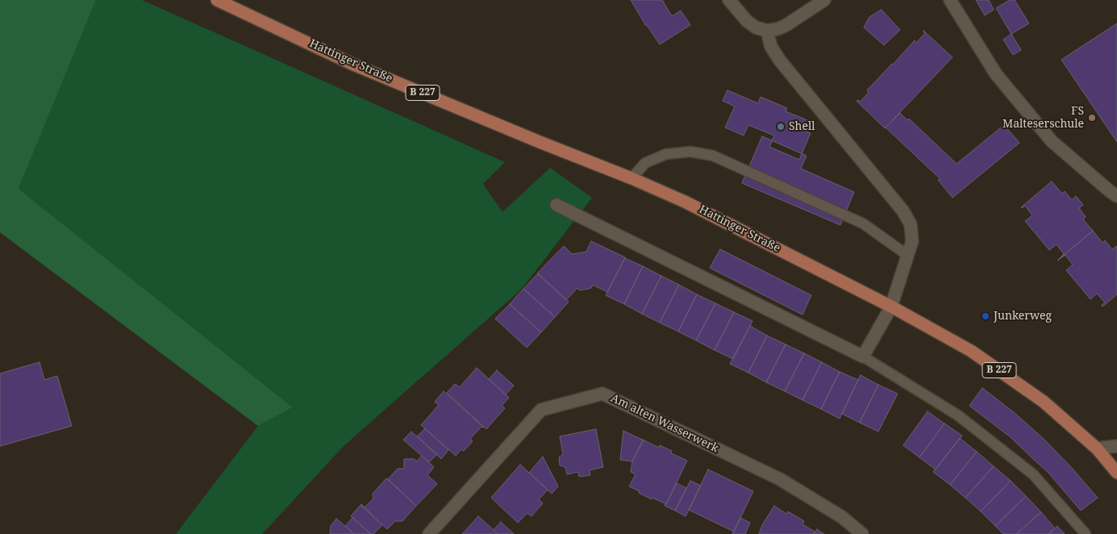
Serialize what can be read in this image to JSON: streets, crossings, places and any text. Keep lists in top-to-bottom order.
{
  "streets": {
    "main road": ["Hattinger Straße", "B 227"],
    "street": ["Am alten Wasserwerk"]
  },
  "crossings": [
    ["Hattinger Straße", "B 227"]
  ],
  "places": ["FS Malteserschule", "Shell", "Junkerweg"]
}
